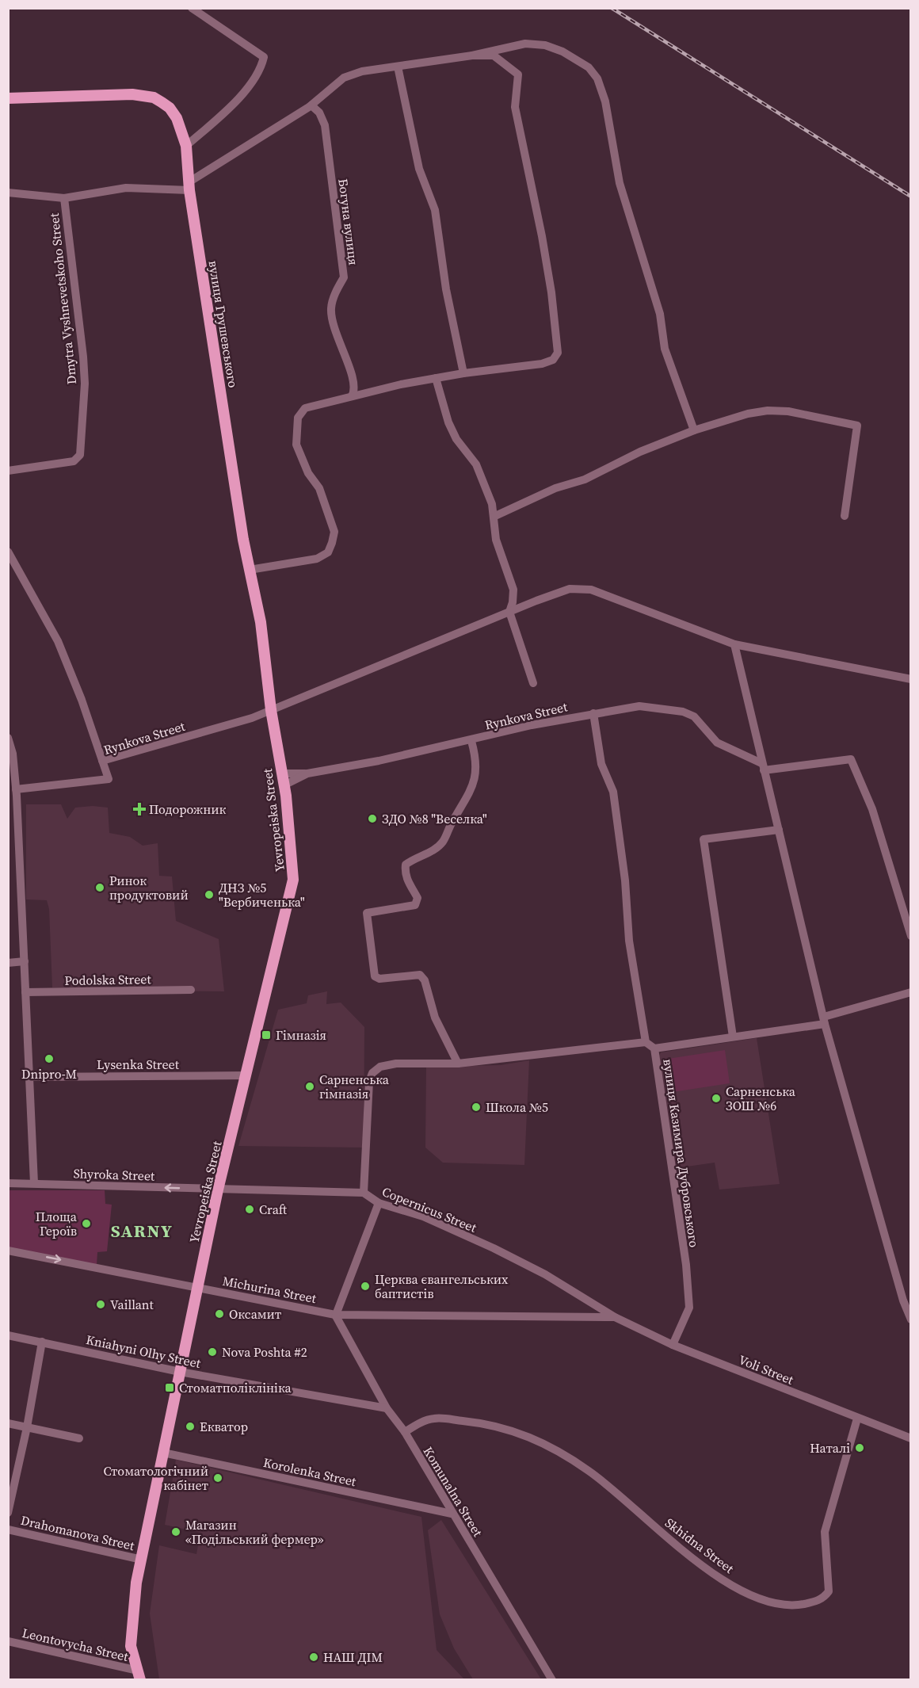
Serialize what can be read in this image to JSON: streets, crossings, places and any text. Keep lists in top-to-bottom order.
{
  "streets": {
    "main road": ["вулиця Грушевського", "Yevropeiska Street"],
    "street": [
      "Богуна вулиця",
      "Dmytra Vyshnevetskoho Street",
      "Rynkova Street",
      "Podolska Street",
      "Lysenka Street",
      "вулиця Казимира Дубровського",
      "Shyroka Street",
      "Copernicus Street",
      "Michurina Street",
      "Kniahyni Olhy Street",
      "Voli Street",
      "Korolenka Street",
      "Komunalna Street",
      "Drahomanova Street",
      "Skhidna Street",
      "Leontovycha Street"
    ]
  },
  "crossings": [
    ["вулиця Грушевського", "Rynkova Street"],
    ["вулиця Грушевського", "Yevropeiska Street"],
    ["Rynkova Street", "Yevropeiska Street"],
    ["Yevropeiska Street", "Lysenka Street"],
    ["Yevropeiska Street", "Shyroka Street"],
    ["Yevropeiska Street", "Copernicus Street"],
    ["Yevropeiska Street", "Michurina Street"],
    ["Yevropeiska Street", "Kniahyni Olhy Street"],
    ["Yevropeiska Street", "Korolenka Street"],
    ["Yevropeiska Street", "Drahomanova Street"],
    ["Yevropeiska Street", "Leontovycha Street"],
    ["вулиця Казимира Дубровського", "Voli Street"],
    ["Shyroka Street", "Copernicus Street"],
    ["Copernicus Street", "Michurina Street"],
    ["Copernicus Street", "Voli Street"],
    ["Michurina Street", "Voli Street"],
    ["Michurina Street", "Komunalna Street"],
    ["Kniahyni Olhy Street", "Komunalna Street"],
    ["Voli Street", "Skhidna Street"],
    ["Korolenka Street", "Komunalna Street"],
    ["Komunalna Street", "Skhidna Street"]
  ],
  "one_way": ["Shyroka Street"],
  "districts": ["SARNY"],
  "places": {
    "health": ["Подорожник"],
    "other": [
      "ЗДО №8 \"Веселка\"",
      "Ринок продуктовий",
      "ДНЗ №5 \"Вербиченька\"",
      "Dnipro-M",
      "Сарненська гімназія",
      "Сарненська ЗОШ №6",
      "Школа №5",
      "Craft",
      "Площа Героїв",
      "Церква євангельських баптистів",
      "Vaillant",
      "Оксамит",
      "Nova Poshta #2",
      "Екватор",
      "Наталі",
      "Стоматологічний кабінет",
      "Магазин «Подільський фермер»",
      "НАШ ДІМ"
    ],
    "transit": ["Гімназія", "Стоматполіклініка"]
  }
}
